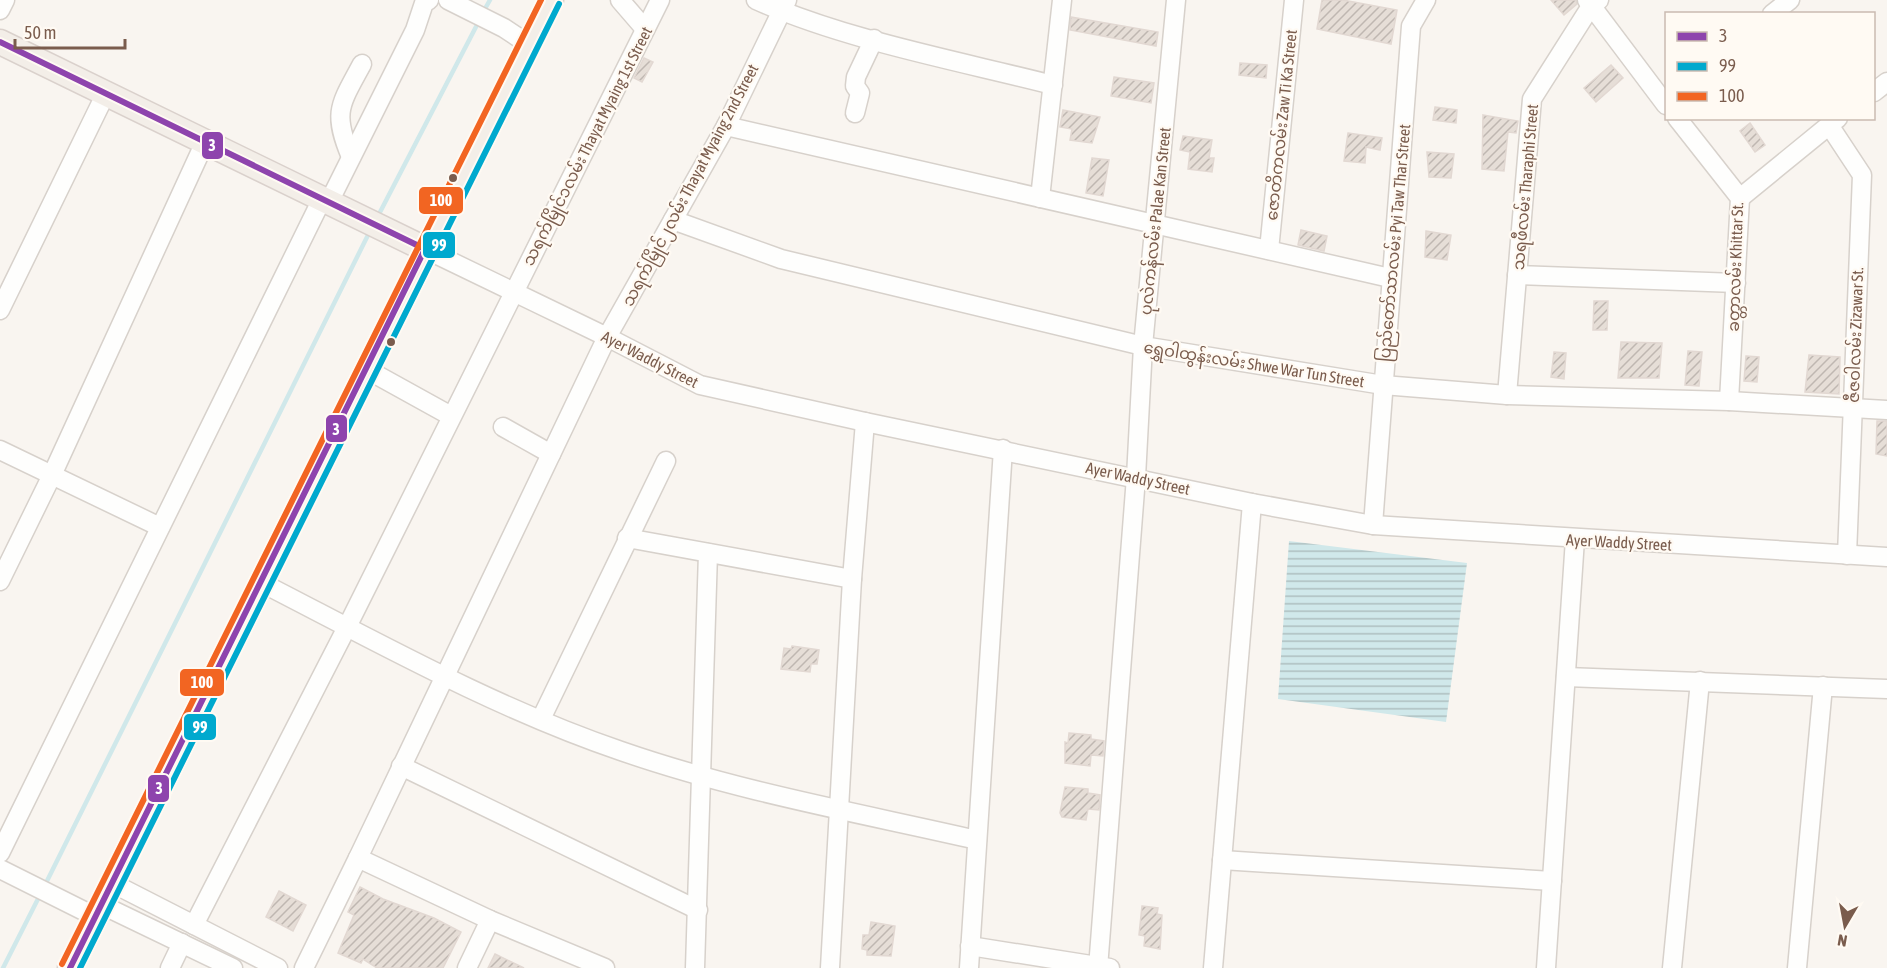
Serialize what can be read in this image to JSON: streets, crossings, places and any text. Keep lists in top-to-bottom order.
{
  "streets": {
    "street": [
      "ဇောတိကလမ်း Zaw Ti Ka Street",
      "သရက်မြိုင်၁လမ်း Thayat Myaing 1st Street",
      "သရက်မြိုင်၂လမ်း Thayat Myaing 2nd Street",
      "သရဖီလမ်း Tharaphi Street",
      "ပုလဲကန်လမ်း Palae Kan Street",
      "ပြည်တော်သာလမ်း Pyi Taw Thar Street",
      "ခတ္တာလမ်း Khittar St.",
      "ဇီဇဝါလမ်း Zizawar St.",
      "Ayer Waddy Street",
      "ရွှေဝါထွန်းလမ်း Shwe War Tun Street"
    ]
  },
  "crossings": [
    ["သရက်မြိုင်၁လမ်း Thayat Myaing 1st Street", "Ayer Waddy Street"],
    ["သရက်မြိုင်၂လမ်း Thayat Myaing 2nd Street", "Ayer Waddy Street"],
    ["သရက်မြိုင်၂လမ်း Thayat Myaing 2nd Street", "ရွှေဝါထွန်းလမ်း Shwe War Tun Street"],
    ["သရဖီလမ်း Tharaphi Street", "ရွှေဝါထွန်းလမ်း Shwe War Tun Street"],
    ["ပုလဲကန်လမ်း Palae Kan Street", "Ayer Waddy Street"],
    ["ပုလဲကန်လမ်း Palae Kan Street", "ရွှေဝါထွန်းလမ်း Shwe War Tun Street"],
    ["ပြည်တော်သာလမ်း Pyi Taw Thar Street", "Ayer Waddy Street"],
    ["ပြည်တော်သာလမ်း Pyi Taw Thar Street", "ရွှေဝါထွန်းလမ်း Shwe War Tun Street"],
    ["ခတ္တာလမ်း Khittar St.", "ရွှေဝါထွန်းလမ်း Shwe War Tun Street"],
    ["ဇီဇဝါလမ်း Zizawar St.", "Ayer Waddy Street"],
    ["ဇီဇဝါလမ်း Zizawar St.", "ရွှေဝါထွန်းလမ်း Shwe War Tun Street"]
  ],
  "lines": ["transit line 100", "transit line 99", "transit line 3"],
  "legend": ["3", "99", "100"],
  "scale_bar": "50 m",
  "north": "bottom"
}
